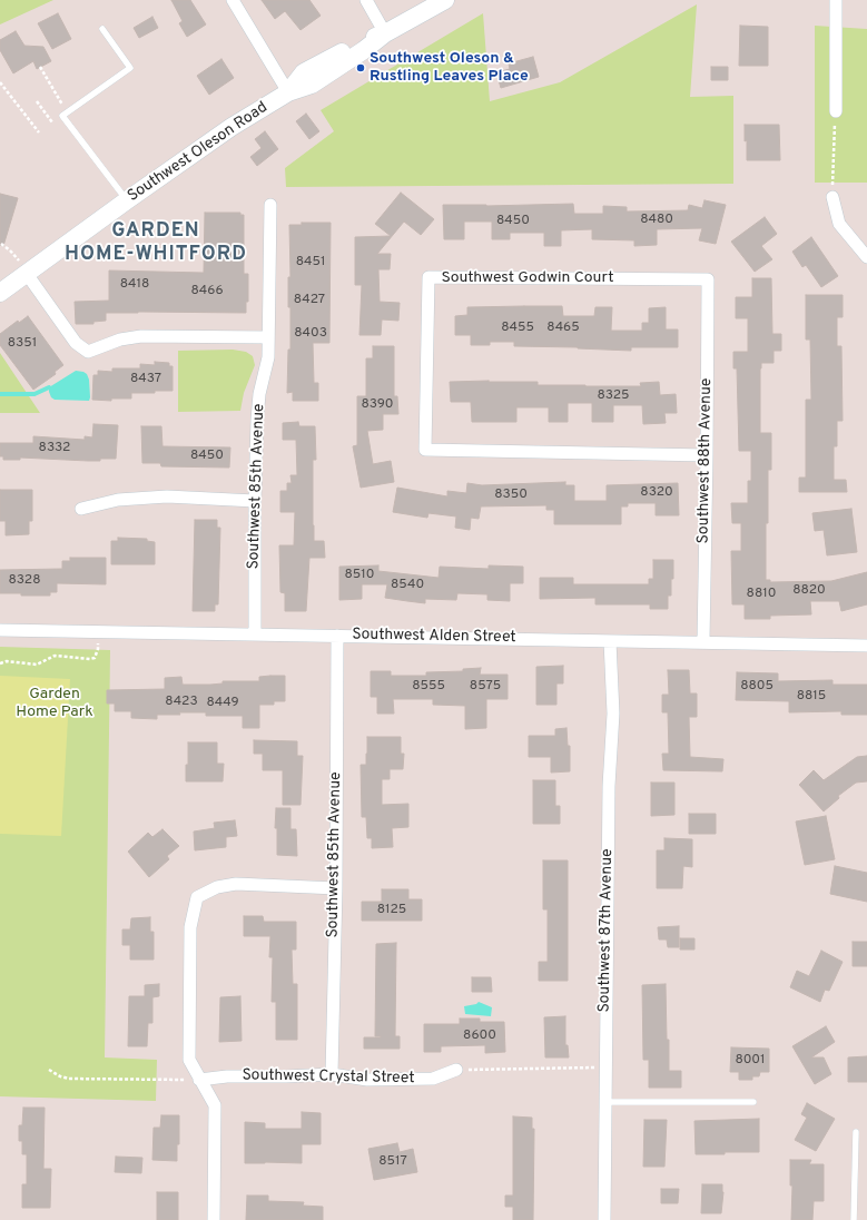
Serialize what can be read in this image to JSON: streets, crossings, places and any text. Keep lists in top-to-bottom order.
{
  "streets": {
    "main road": ["Southwest Oleson Road"],
    "street": [
      "Southwest Godwin Court",
      "Southwest 88th Avenue",
      "Southwest 85th Avenue",
      "Southwest Alden Street",
      "Southwest 87th Avenue",
      "Southwest Crystal Street"
    ]
  },
  "crossings": [
    ["Southwest Godwin Court", "Southwest 88th Avenue"],
    ["Southwest 88th Avenue", "Southwest Alden Street"],
    ["Southwest 85th Avenue", "Southwest Alden Street"],
    ["Southwest 85th Avenue", "Southwest Crystal Street"],
    ["Southwest Alden Street", "Southwest 87th Avenue"]
  ],
  "districts": ["GARDEN HOME-WHITFORD"],
  "parks": ["Garden Home Park"],
  "places": ["Southwest Oleson & Rustling Leaves Place"],
  "house_numbers": [
    "8480",
    "8450",
    "8451",
    "8418",
    "8466",
    "8427",
    "8455",
    "8465",
    "8403",
    "8351",
    "8437",
    "8325",
    "8390",
    "8332",
    "8450",
    "8320",
    "8350",
    "8510",
    "8328",
    "8540",
    "8820",
    "8810",
    "8555",
    "8575",
    "8805",
    "8815",
    "8423",
    "8449",
    "8125",
    "8600",
    "8001",
    "8517"
  ]
}
